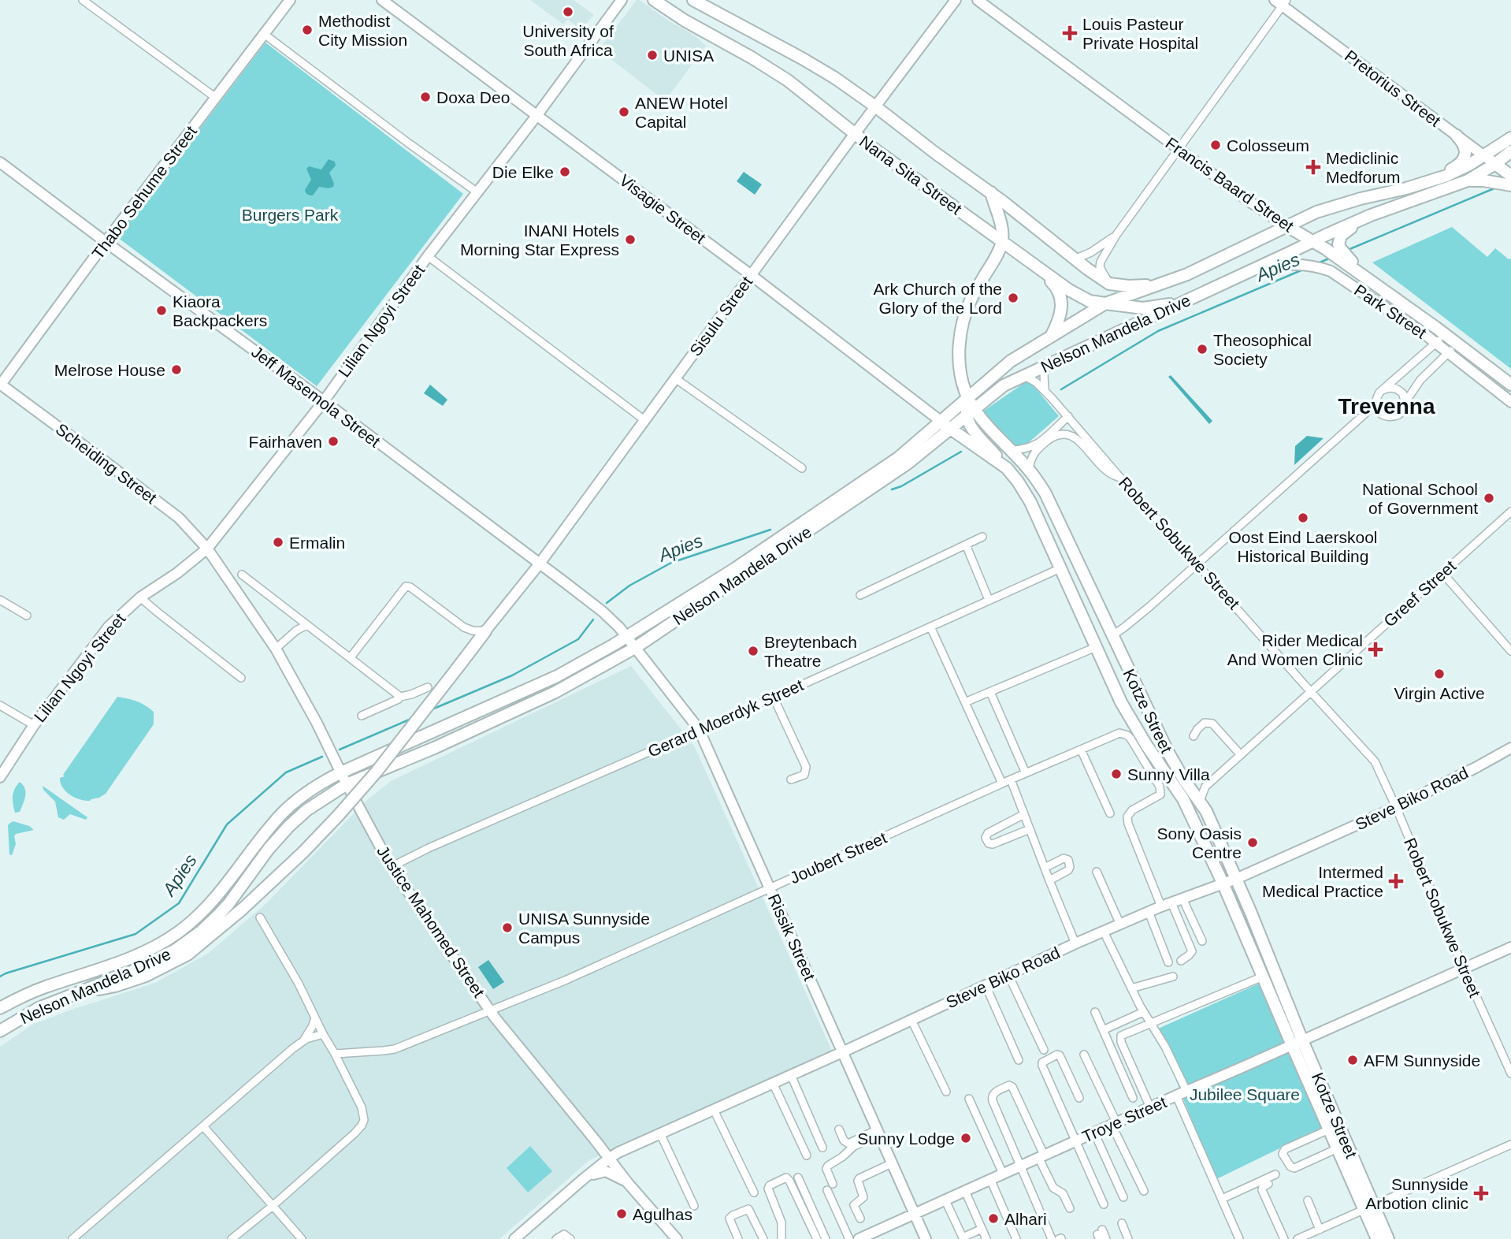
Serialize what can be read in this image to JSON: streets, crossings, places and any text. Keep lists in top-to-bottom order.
{
  "streets": {
    "main road": [
      "Pretorius Street",
      "Nana Sita Street",
      "Francis Baard Street",
      "Thabo Sehume Street",
      "Visagie Street",
      "Park Street",
      "Sisulu Street",
      "Lilian Ngoyi Street",
      "Nelson Mandela Drive",
      "Jeff Masemola Street",
      "Scheiding Street",
      "Kotze Street",
      "Steve Biko Road",
      "Justice Mahomed Street",
      "Rissik Street",
      "Troye Street"
    ],
    "street": [
      "Robert Sobukwe Street",
      "Greef Street",
      "Gerard Moerdyk Street",
      "Joubert Street"
    ]
  },
  "crossings": [
    ["Pretorius Street", "Nelson Mandela Drive"],
    ["Nana Sita Street", "Sisulu Street"],
    ["Nana Sita Street", "Nelson Mandela Drive"],
    ["Nana Sita Street", "Kotze Street"],
    ["Francis Baard Street", "Park Street"],
    ["Francis Baard Street", "Nelson Mandela Drive"],
    ["Thabo Sehume Street", "Jeff Masemola Street"],
    ["Thabo Sehume Street", "Scheiding Street"],
    ["Visagie Street", "Sisulu Street"],
    ["Visagie Street", "Lilian Ngoyi Street"],
    ["Visagie Street", "Nelson Mandela Drive"],
    ["Visagie Street", "Kotze Street"],
    ["Park Street", "Nelson Mandela Drive"],
    ["Sisulu Street", "Jeff Masemola Street"],
    ["Lilian Ngoyi Street", "Jeff Masemola Street"],
    ["Lilian Ngoyi Street", "Scheiding Street"],
    ["Lilian Ngoyi Street", "Justice Mahomed Street"],
    ["Nelson Mandela Drive", "Jeff Masemola Street"],
    ["Nelson Mandela Drive", "Robert Sobukwe Street"],
    ["Nelson Mandela Drive", "Kotze Street"],
    ["Nelson Mandela Drive", "Justice Mahomed Street"],
    ["Nelson Mandela Drive", "Rissik Street"],
    ["Jeff Masemola Street", "Rissik Street"],
    ["Scheiding Street", "Justice Mahomed Street"],
    ["Robert Sobukwe Street", "Greef Street"],
    ["Robert Sobukwe Street", "Steve Biko Road"],
    ["Robert Sobukwe Street", "Troye Street"],
    ["Greef Street", "Kotze Street"],
    ["Kotze Street", "Gerard Moerdyk Street"],
    ["Kotze Street", "Steve Biko Road"],
    ["Kotze Street", "Troye Street"],
    ["Gerard Moerdyk Street", "Justice Mahomed Street"],
    ["Gerard Moerdyk Street", "Rissik Street"],
    ["Steve Biko Road", "Joubert Street"],
    ["Steve Biko Road", "Justice Mahomed Street"],
    ["Steve Biko Road", "Rissik Street"],
    ["Joubert Street", "Justice Mahomed Street"],
    ["Joubert Street", "Rissik Street"],
    ["Rissik Street", "Troye Street"]
  ],
  "districts": ["Trevenna"],
  "water": ["Apies"],
  "parks": ["Burgers Park", "Jubilee Square"],
  "places": {
    "other": [
      "University of South Africa",
      "Methodist City Mission",
      "UNISA",
      "Doxa Deo",
      "ANEW Hotel Capital",
      "Colosseum",
      "Die Elke",
      "INANI Hotels Morning Star Express",
      "Ark Church of the Glory of the Lord",
      "Kiaora Backpackers",
      "Theosophical Society",
      "Melrose House",
      "Fairhaven",
      "National School of Government",
      "Oost Eind Laerskool Historical Building",
      "Ermalin",
      "Breytenbach Theatre",
      "Virgin Active",
      "Sunny Villa",
      "Sony Oasis Centre",
      "UNISA Sunnyside Campus",
      "AFM Sunnyside",
      "Sunny Lodge",
      "Agulhas",
      "Alhari"
    ],
    "health": [
      "Louis Pasteur Private Hospital",
      "Mediclinic Medforum",
      "Rider Medical And Women Clinic",
      "Intermed Medical Practice",
      "Sunnyside Arbotion clinic"
    ]
  }
}
